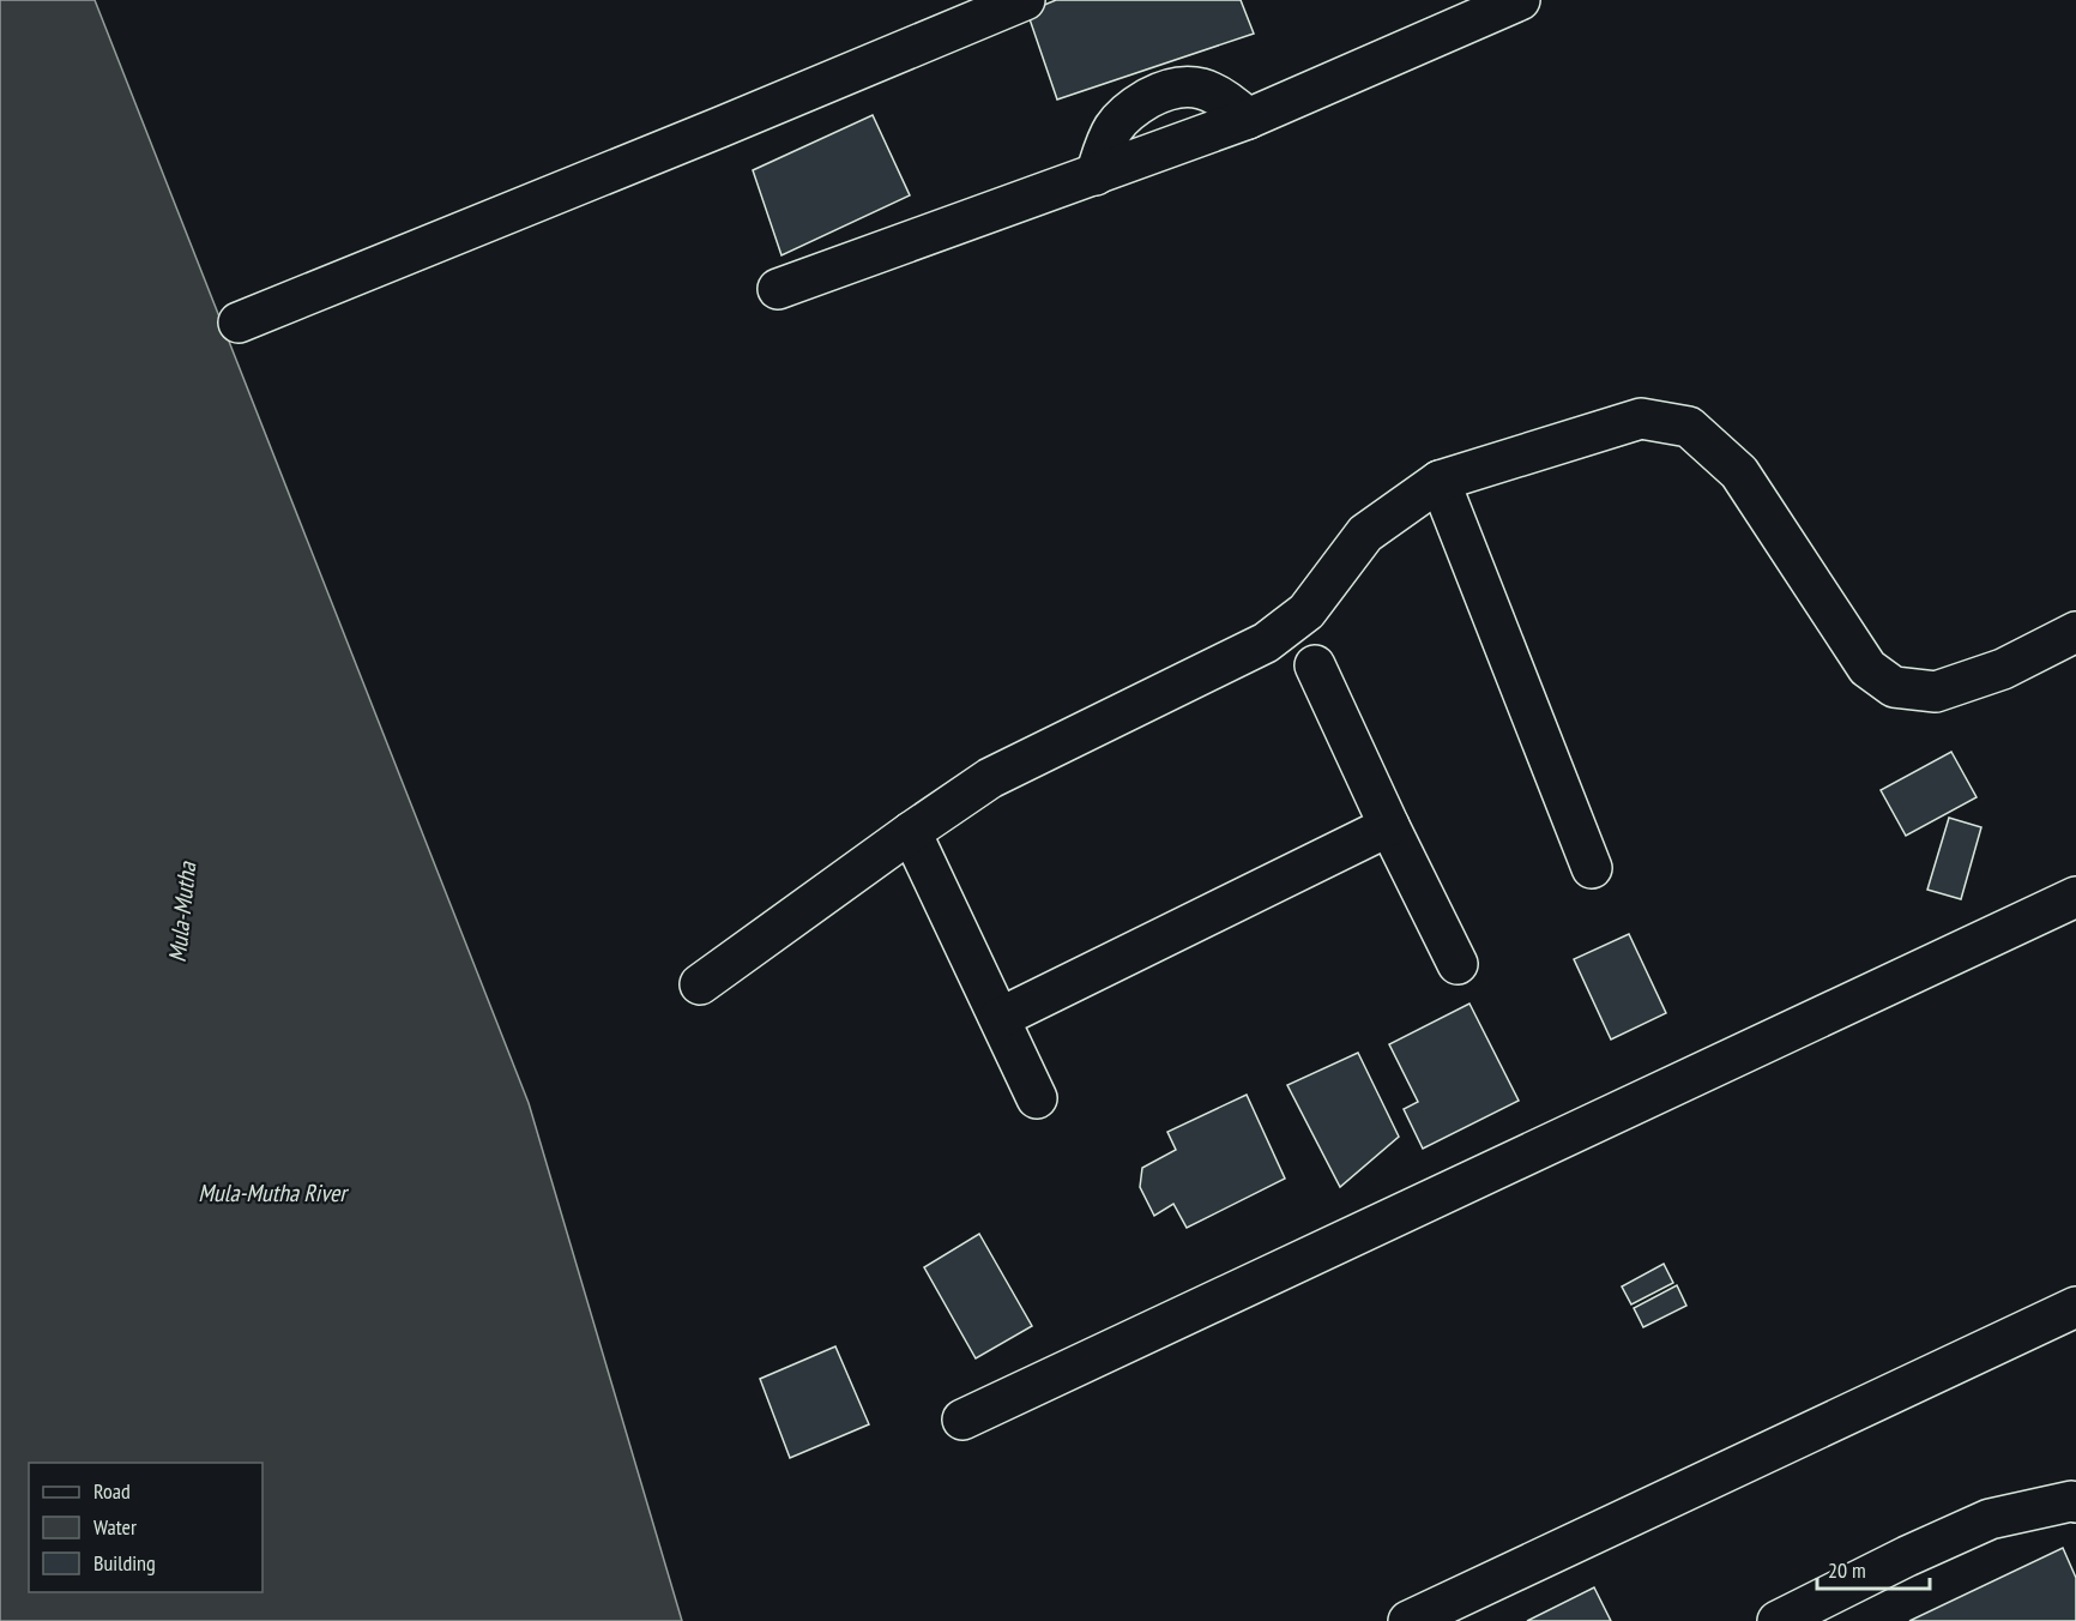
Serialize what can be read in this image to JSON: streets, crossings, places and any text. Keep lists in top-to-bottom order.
{
  "water": ["Mula-Mutha", "Mula-Mutha River"],
  "legend": ["Road", "Water", "Building"],
  "scale_bar": "20 m"
}
